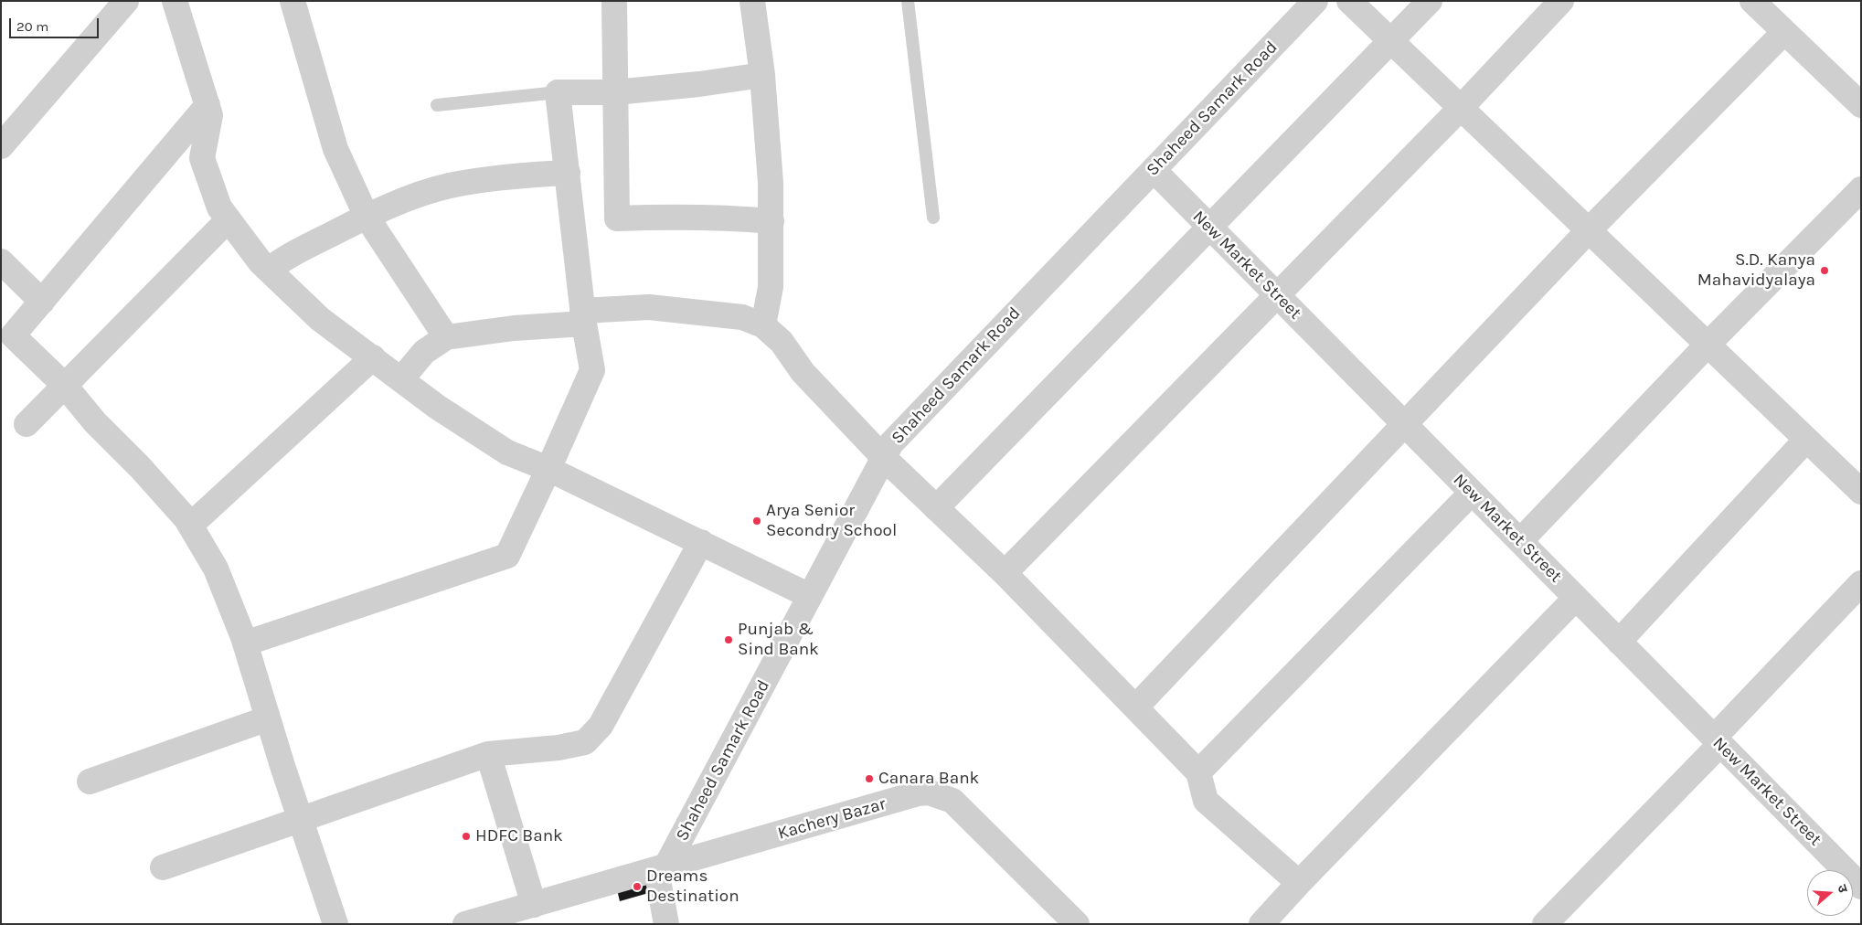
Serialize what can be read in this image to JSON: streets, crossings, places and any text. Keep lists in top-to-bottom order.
{
  "streets": {
    "street": ["Shaheed Samark Road", "New Market Street", "Kachery Bazar"]
  },
  "crossings": [
    ["Shaheed Samark Road", "New Market Street"],
    ["Shaheed Samark Road", "Kachery Bazar"]
  ],
  "places": [
    "S.D. Kanya Mahavidyalaya",
    "Arya Senior Secondry School",
    "Punjab & Sind Bank",
    "Canara Bank",
    "HDFC Bank",
    "Dreams Destination"
  ],
  "scale_bar": "20 m",
  "north": "right"
}
